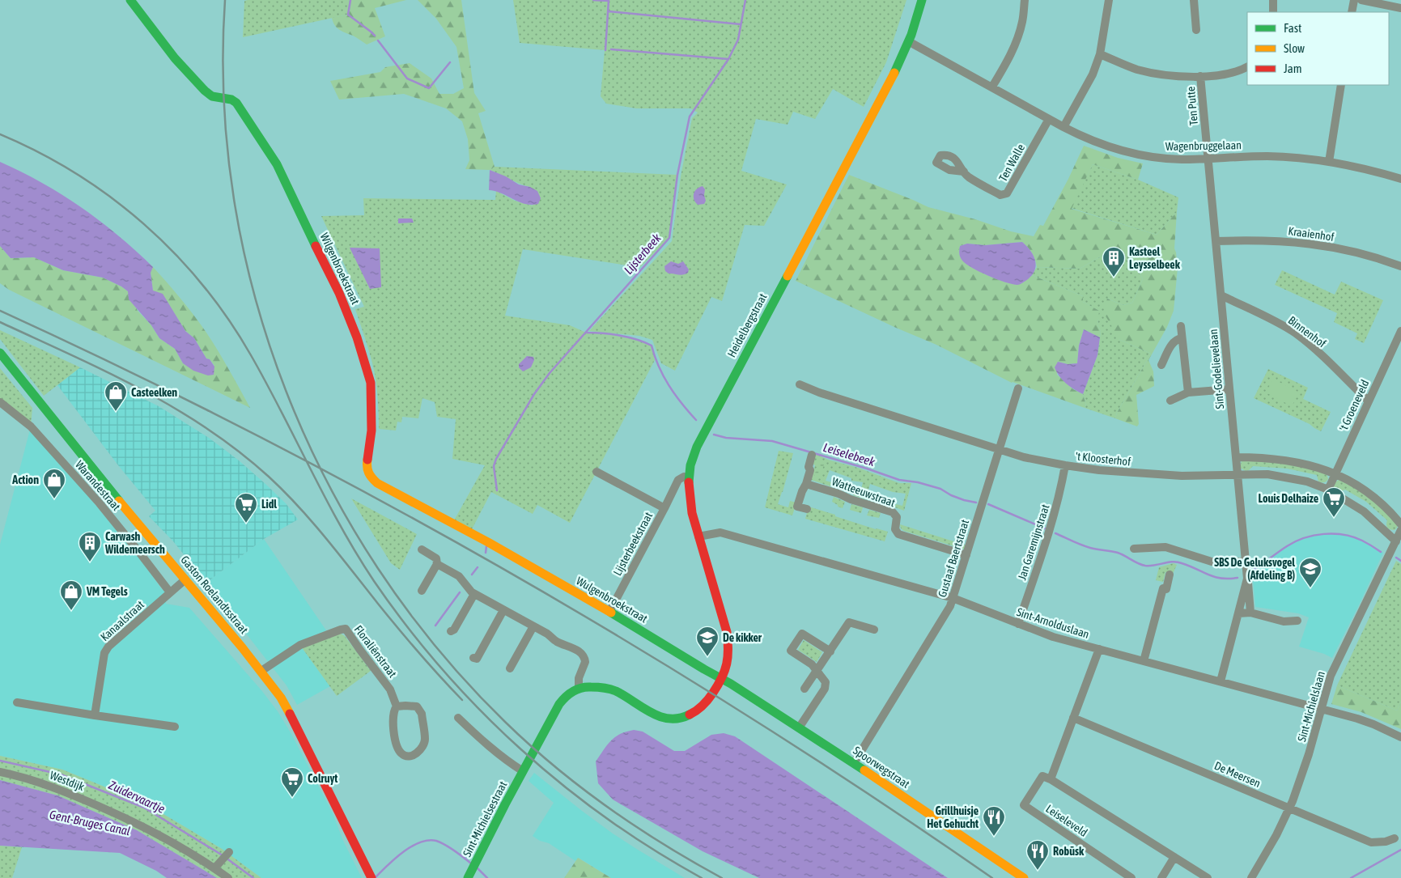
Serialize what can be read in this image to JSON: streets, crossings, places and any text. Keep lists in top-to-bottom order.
{
  "streets": {
    "main road": [
      "Wilgenbroekstraat",
      "Heidelbergstraat",
      "Gaston Roelandtsstraat",
      "Wulgenbroekstraat",
      "Spoorwegstraat",
      "Sint-Michielsestraat"
    ],
    "street": [
      "Ten Putte",
      "Wagenbruggelaan",
      "Ten Walle",
      "Kraaienhof",
      "Binnenhof",
      "Sint-Godelievelaan",
      "'t Groeneveld",
      "'t Kloosterhof",
      "Warandestraat",
      "Watteeuwstraat",
      "Jan Garemijnstraat",
      "Lijsterbeekstraat",
      "Gustaaf Baertstraat",
      "Kanaalstraat",
      "Sint-Arnolduslaan",
      "Floraliënstraat",
      "Sint-Michielslaan",
      "De Meersen",
      "Westdijk",
      "Leiseleveld"
    ]
  },
  "crossings": [
    ["Ten Putte", "Wagenbruggelaan"],
    ["Ten Putte", "Sint-Godelievelaan"],
    ["Wagenbruggelaan", "Ten Walle"],
    ["Wagenbruggelaan", "Heidelbergstraat"],
    ["Wagenbruggelaan", "Sint-Godelievelaan"],
    ["Kraaienhof", "Sint-Godelievelaan"],
    ["Wilgenbroekstraat", "Wulgenbroekstraat"],
    ["Heidelbergstraat", "Lijsterbeekstraat"],
    ["Heidelbergstraat", "Wulgenbroekstraat"],
    ["Heidelbergstraat", "Sint-Arnolduslaan"],
    ["Heidelbergstraat", "Spoorwegstraat"],
    ["Binnenhof", "Sint-Godelievelaan"],
    ["Binnenhof", "'t Groeneveld"],
    ["Sint-Godelievelaan", "'t Kloosterhof"],
    ["Sint-Godelievelaan", "Sint-Arnolduslaan"],
    ["'t Groeneveld", "'t Kloosterhof"],
    ["'t Kloosterhof", "Jan Garemijnstraat"],
    ["'t Kloosterhof", "Gustaaf Baertstraat"],
    ["'t Kloosterhof", "Sint-Michielslaan"],
    ["Warandestraat", "Kanaalstraat"],
    ["Watteeuwstraat", "Gustaaf Baertstraat"],
    ["Jan Garemijnstraat", "Sint-Arnolduslaan"],
    ["Lijsterbeekstraat", "Wulgenbroekstraat"],
    ["Gustaaf Baertstraat", "Sint-Arnolduslaan"],
    ["Gustaaf Baertstraat", "Spoorwegstraat"],
    ["Gaston Roelandtsstraat", "Kanaalstraat"],
    ["Gaston Roelandtsstraat", "Floraliënstraat"],
    ["Wulgenbroekstraat", "Spoorwegstraat"],
    ["Sint-Arnolduslaan", "Sint-Michielslaan"],
    ["Sint-Michielslaan", "De Meersen"]
  ],
  "water": [
    "Lijsterbeek",
    "Leiselebeek",
    "Zuidervaartje",
    "Gent-Bruges Canal"
  ],
  "places": {
    "building": ["Kasteel Leysselbeek", "Carwash Wildemeersch"],
    "shop": ["Casteelken", "Action", "VM Tegels"],
    "supermarket": ["Louis Delhaize", "Lidl", "Colruyt"],
    "school or university": ["SBS De Geluksvogel (Afdeling B)", "De kikker"],
    "restaurant": ["Grillhuisje Het Gehucht", "Robūsk"]
  },
  "legend": ["Fast", "Slow", "Jam"]
}
